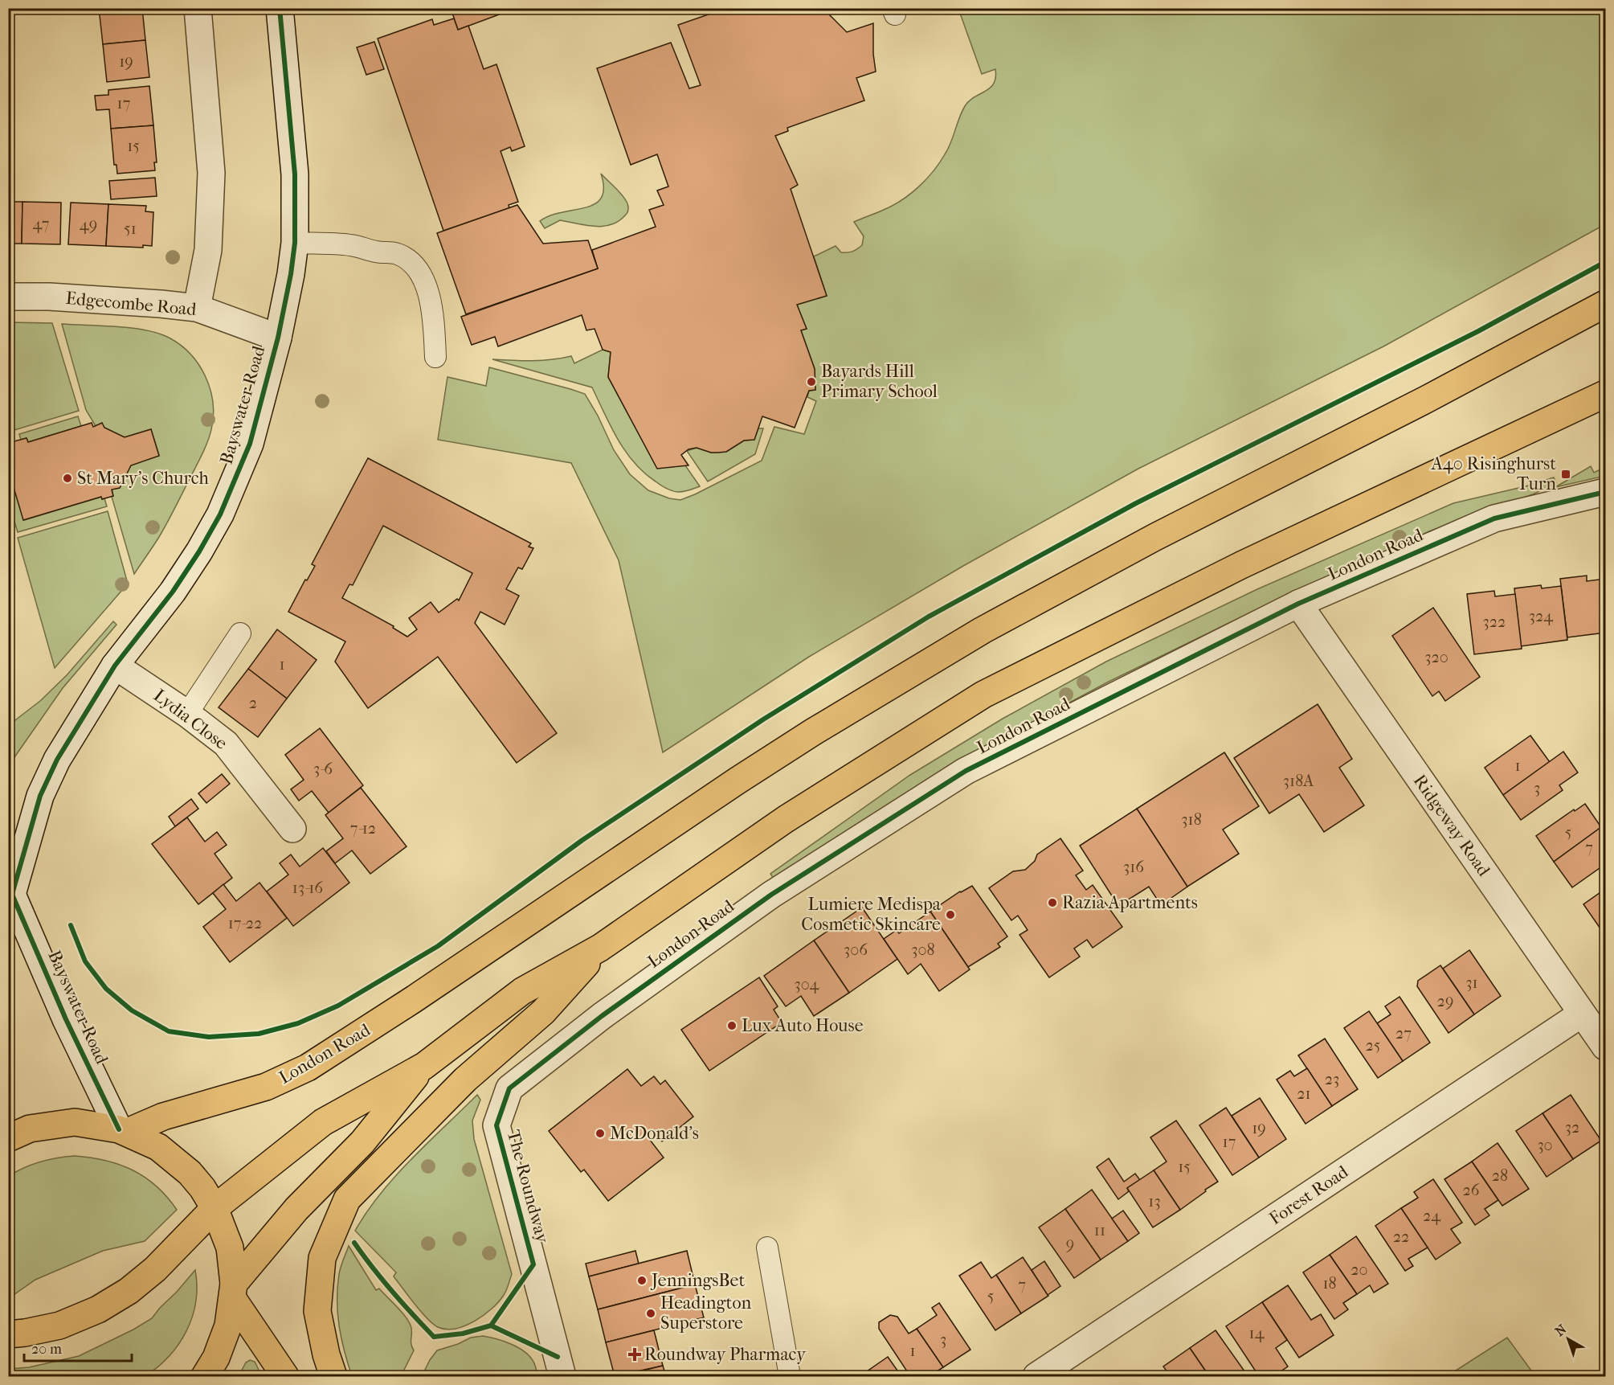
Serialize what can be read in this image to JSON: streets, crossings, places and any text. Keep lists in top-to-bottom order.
{
  "streets": {
    "highway": ["London Road"],
    "street": [
      "Edgecombe Road",
      "Bayswater Road",
      "Lydia Close",
      "Ridgeway Road",
      "The Roundway",
      "Forest Road"
    ]
  },
  "crossings": [
    ["Edgecombe Road", "Bayswater Road"],
    ["Bayswater Road", "London Road"],
    ["Bayswater Road", "Lydia Close"],
    ["London Road", "Ridgeway Road"],
    ["London Road", "The Roundway"],
    ["Ridgeway Road", "Forest Road"]
  ],
  "places": {
    "other": [
      "Bayards Hill Primary School",
      "St Mary's Church",
      "Razia Apartments",
      "Lumiere Medispa Cosmetic Skincare",
      "Lux Auto House",
      "McDonald's",
      "JenningsBet",
      "Headington Superstore"
    ],
    "transit": ["A40 Risinghurst Turn"],
    "health": ["Roundway Pharmacy"]
  },
  "house_numbers": [
    "19",
    "17",
    "15",
    "47",
    "49",
    "51",
    "324",
    "322",
    "320",
    "1",
    "2",
    "1",
    "3-6",
    "318A",
    "3",
    "318",
    "7-12",
    "5",
    "7",
    "316",
    "13-16",
    "17-22",
    "306",
    "308",
    "31",
    "304",
    "29",
    "27",
    "25",
    "23",
    "21",
    "32",
    "19",
    "17",
    "30",
    "15",
    "28",
    "26",
    "13",
    "24",
    "11",
    "22",
    "9",
    "20",
    "18",
    "7",
    "5",
    "14",
    "3",
    "1"
  ],
  "scale_bar": "20 m",
  "north": "top left"
}
